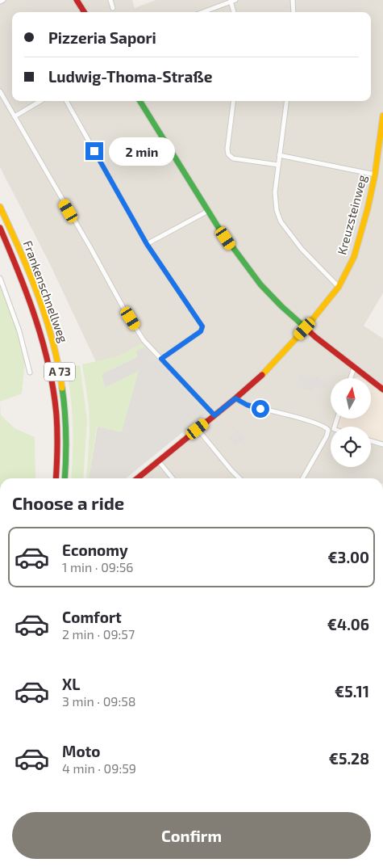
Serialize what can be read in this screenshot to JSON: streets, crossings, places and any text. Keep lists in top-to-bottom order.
{
  "streets": {
    "main road": ["Kreuzsteinweg", "Frankenschnellweg", "A 73"]
  },
  "north": "top",
  "page": {
    "banner": ["Pizzeria Sapori", "Ludwig-Thoma-Straße"],
    "bubble": "2 min",
    "heading": "Choose a ride",
    "list": [
      {
        "name": "Economy",
        "note": "1 min · 09:56",
        "value": "€3.00"
      },
      {
        "name": "Comfort",
        "note": "2 min · 09:57",
        "value": "€4.06"
      },
      {
        "name": "XL",
        "note": "3 min · 09:58",
        "value": "€5.11"
      },
      {
        "name": "Moto",
        "note": "4 min · 09:59",
        "value": "€5.28"
      }
    ],
    "buttons": "Confirm"
  }
}
